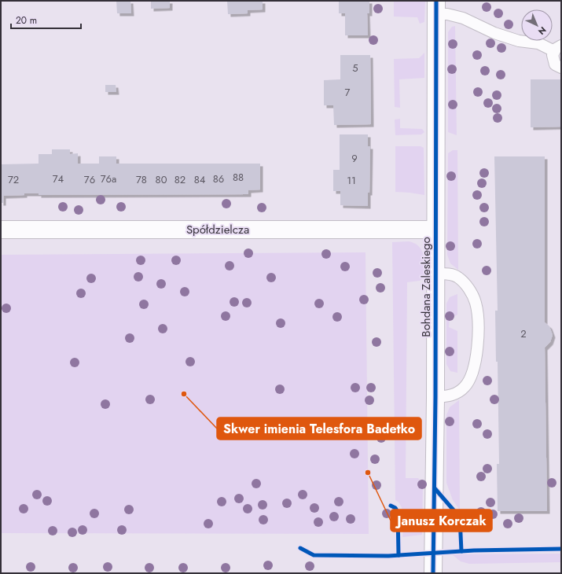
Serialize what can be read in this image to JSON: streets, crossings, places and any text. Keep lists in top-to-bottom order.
{
  "streets": {
    "street": ["Spółdzielcza", "Bohdana Zaleskiego"]
  },
  "crossings": [
    ["Spółdzielcza", "Bohdana Zaleskiego"]
  ],
  "places": ["Skwer imienia Telesfora Badetko", "Janusz Korczak"],
  "house_numbers": [
    "5",
    "7",
    "9",
    "88",
    "74",
    "76a",
    "86",
    "72",
    "76",
    "78",
    "80",
    "82",
    "84",
    "11",
    "2"
  ],
  "scale_bar": "20 m",
  "north": "bottom right"
}
